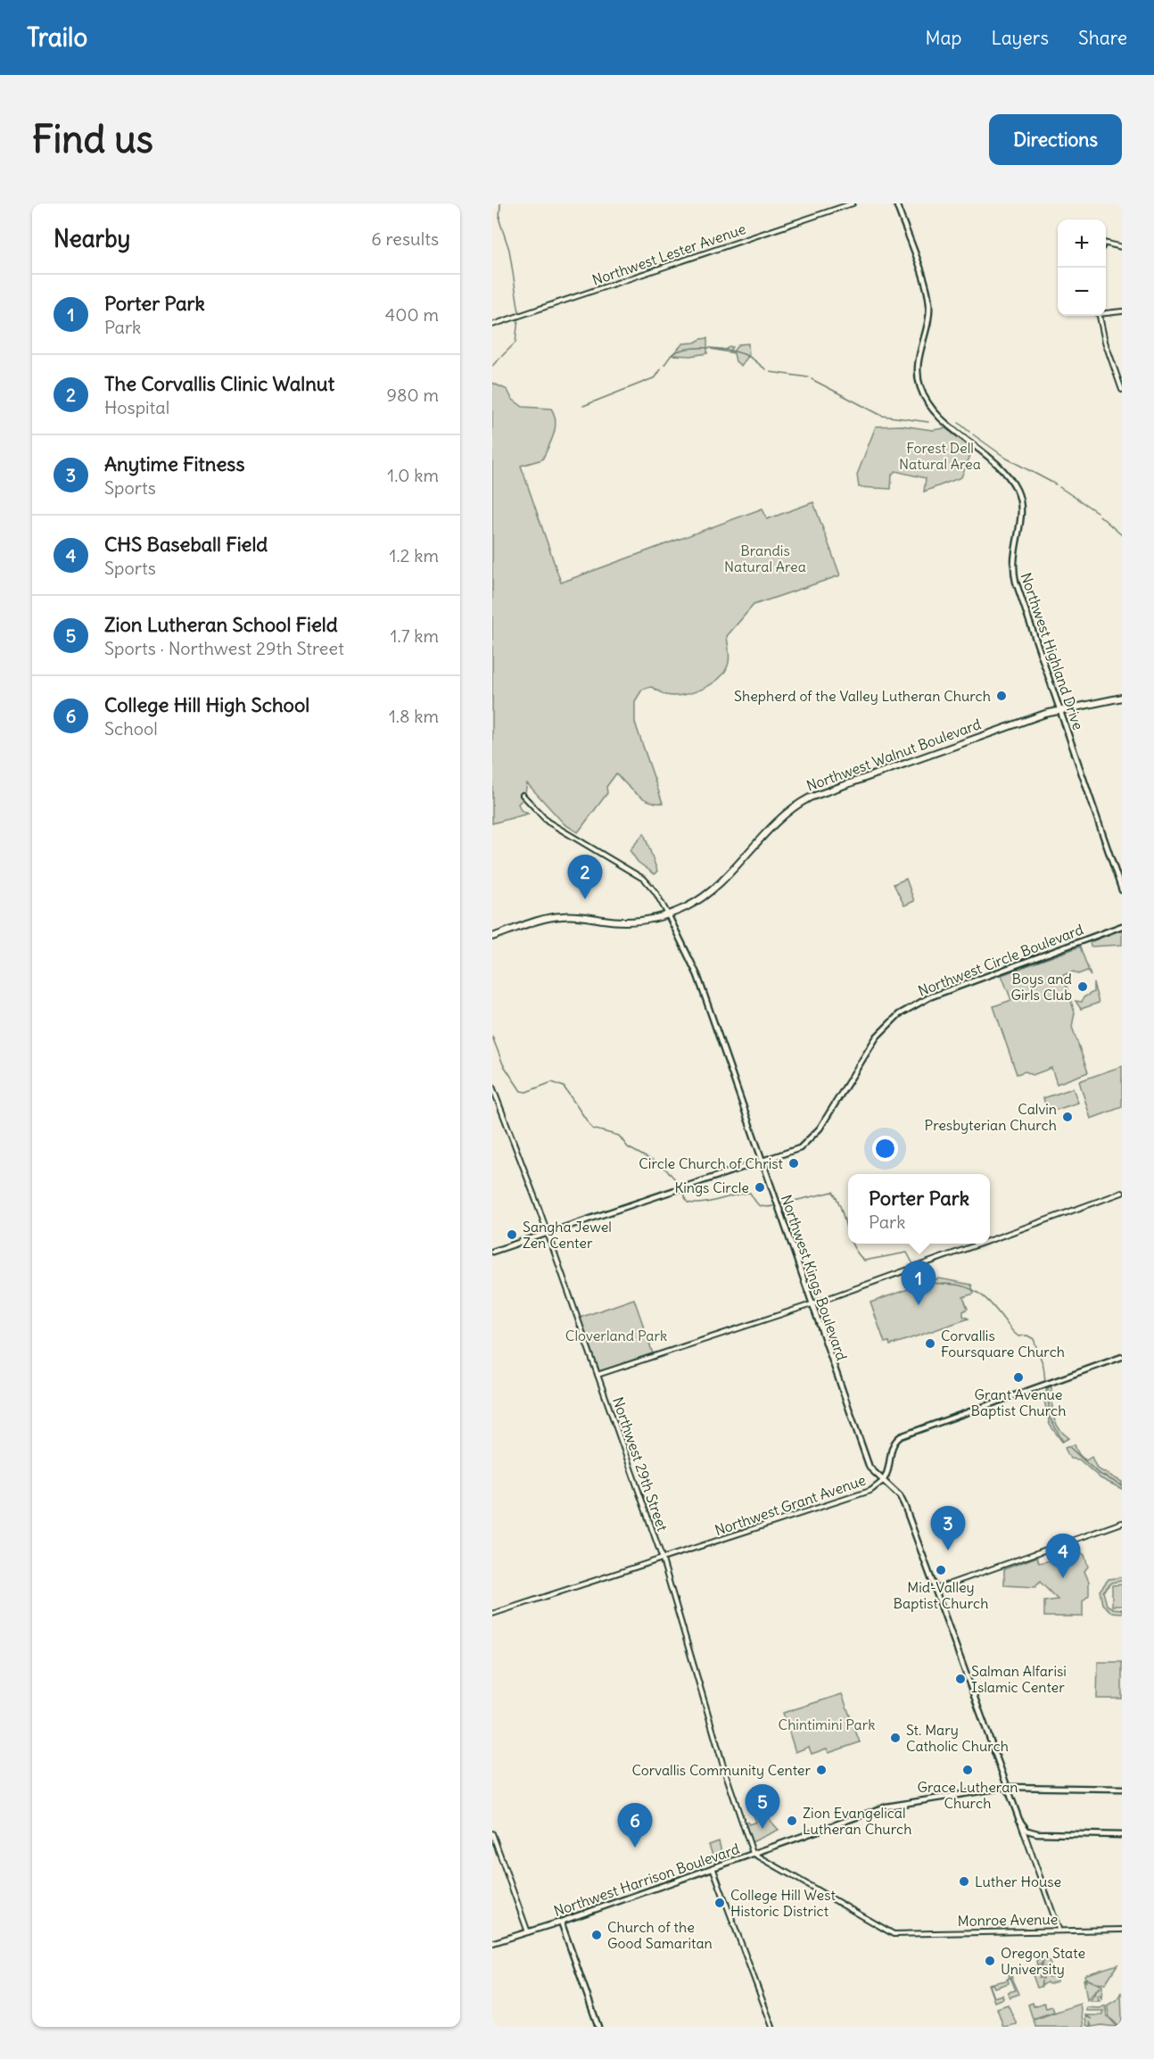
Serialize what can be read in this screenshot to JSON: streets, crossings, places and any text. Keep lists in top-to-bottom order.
{
  "streets": {
    "main road": [
      "Northwest Highland Drive",
      "Northwest Walnut Boulevard",
      "Northwest Circle Boulevard",
      "Northwest Kings Boulevard",
      "Northwest Grant Avenue",
      "Northwest Harrison Boulevard"
    ],
    "street": ["Northwest Lester Avenue", "Northwest 29th Street", "Monroe Avenue"]
  },
  "crossings": [
    ["Northwest Highland Drive", "Northwest Walnut Boulevard"],
    ["Northwest Walnut Boulevard", "Northwest Kings Boulevard"],
    ["Northwest Circle Boulevard", "Northwest Kings Boulevard"],
    ["Northwest Circle Boulevard", "Northwest 29th Street"],
    ["Northwest Kings Boulevard", "Northwest Grant Avenue"],
    ["Northwest Kings Boulevard", "Northwest Harrison Boulevard"],
    ["Northwest Kings Boulevard", "Monroe Avenue"],
    ["Northwest 29th Street", "Northwest Grant Avenue"],
    ["Northwest 29th Street", "Northwest Harrison Boulevard"],
    ["Northwest 29th Street", "Monroe Avenue"],
    ["Northwest Harrison Boulevard", "Monroe Avenue"]
  ],
  "parks": [
    "Forest Dell Natural Area",
    "Brandis Natural Area",
    "Cloverland Park",
    "Chintimini Park"
  ],
  "places": [
    "Shepherd of the Valley Lutheran Church",
    "Boys and Girls Club",
    "Calvin Presbyterian Church",
    "Circle Church of Christ",
    "Kings Circle",
    "Sangha Jewel Zen Center",
    "Corvallis Foursquare Church",
    "Grant Avenue Baptist Church",
    "Mid-Valley Baptist Church",
    "Salman Alfarisi Islamic Center",
    "St. Mary Catholic Church",
    "Corvallis Community Center",
    "Grace Lutheran Church",
    "Zion Evangelical Lutheran Church",
    "Luther House",
    "College Hill West Historic District",
    "Church of the Good Samaritan",
    "Oregon State University"
  ],
  "page": {
    "header": "Trailo",
    "nav": ["Map", "Layers", "Share"],
    "buttons": "Directions",
    "title": "Find us",
    "heading": ["Nearby", "6 results"],
    "map_buttons": ["+", "−"],
    "list": [
      {
        "mark": "1",
        "name": "Porter Park",
        "note": "Park",
        "value": "400 m"
      },
      {
        "mark": "2",
        "name": "The Corvallis Clinic Walnut",
        "note": "Hospital",
        "value": "980 m"
      },
      {
        "mark": "3",
        "name": "Anytime Fitness",
        "note": "Sports",
        "value": "1.0 km"
      },
      {
        "mark": "4",
        "name": "CHS Baseball Field",
        "note": "Sports",
        "value": "1.2 km"
      },
      {
        "mark": "5",
        "name": "Zion Lutheran School Field",
        "note": "Sports · Northwest 29th Street",
        "value": "1.7 km"
      },
      {
        "mark": "6",
        "name": "College Hill High School",
        "note": "School",
        "value": "1.8 km"
      }
    ],
    "pins": [
      "2",
      "1",
      "3",
      "4",
      "5",
      "6"
    ],
    "popup": ["Porter Park", "Park"]
  }
}
